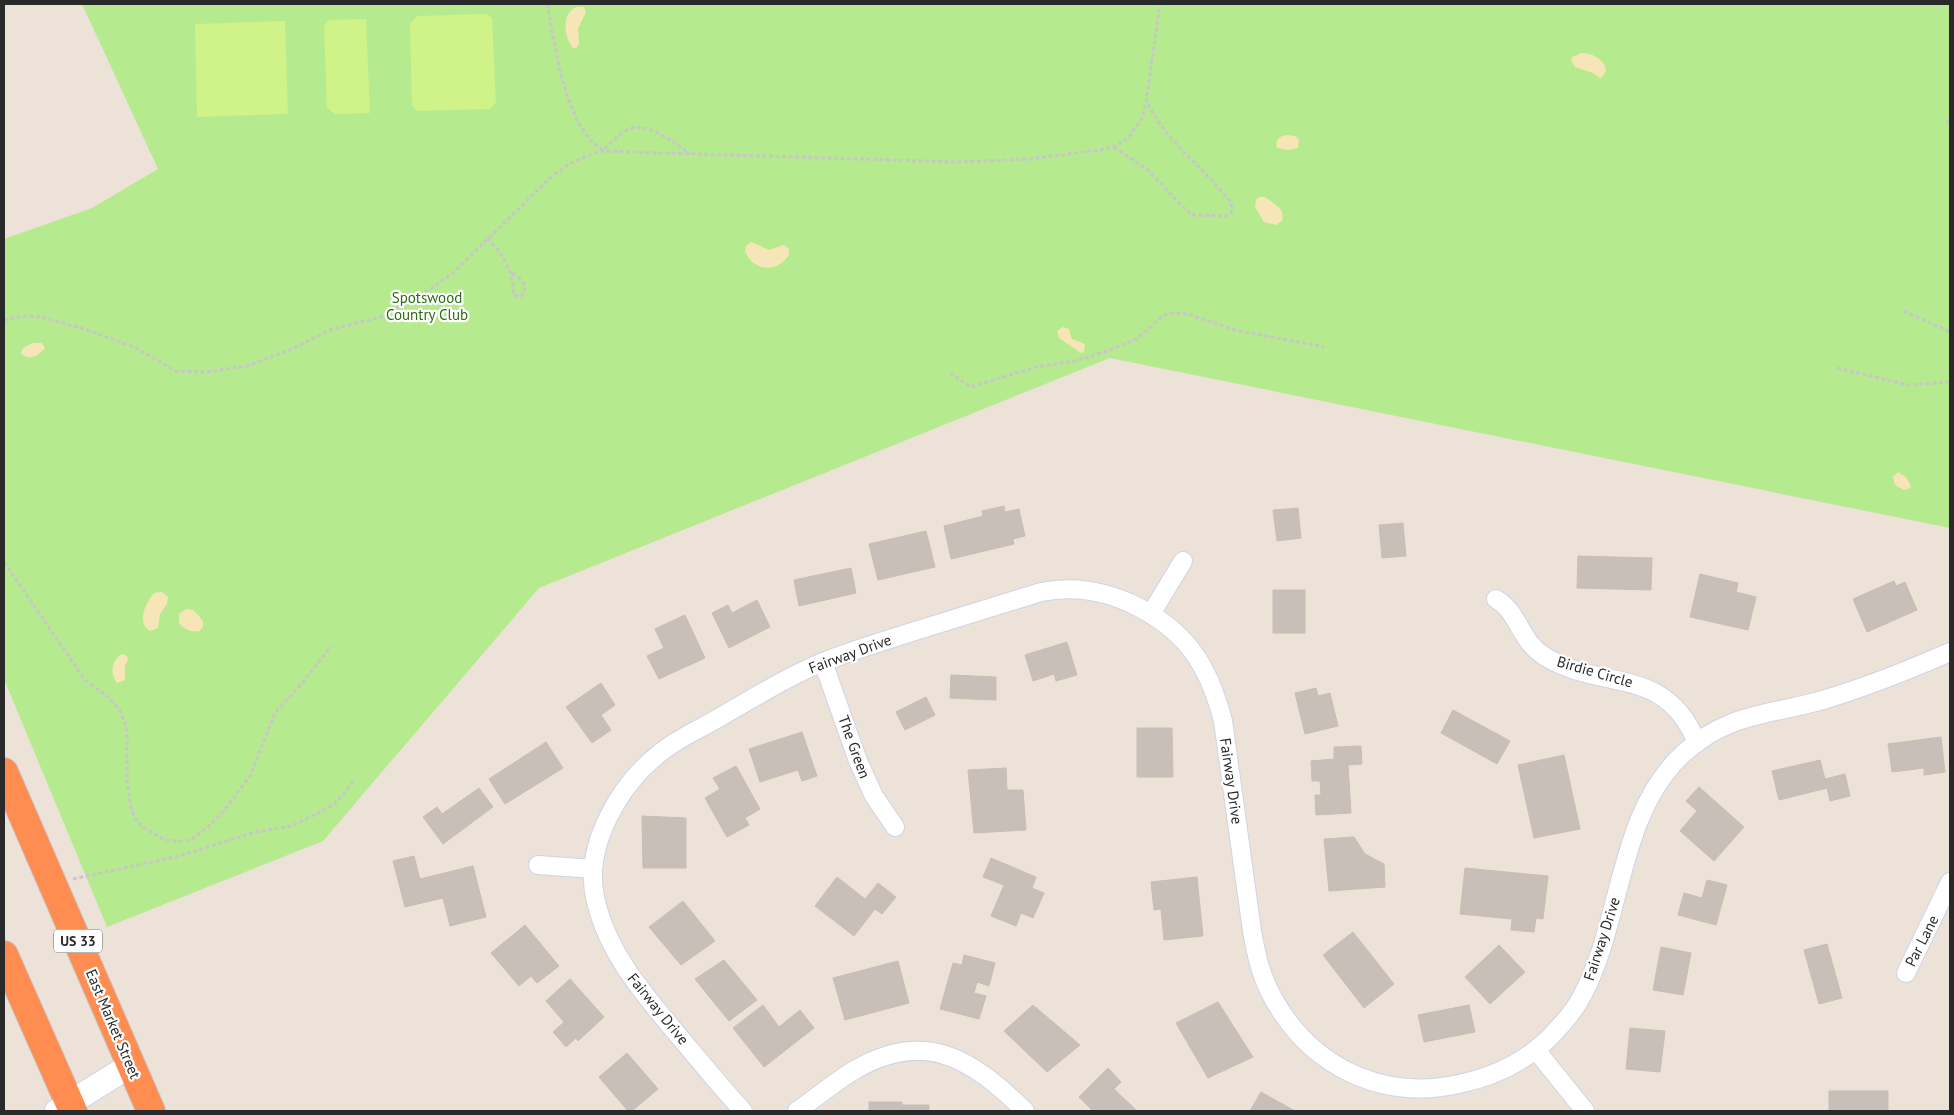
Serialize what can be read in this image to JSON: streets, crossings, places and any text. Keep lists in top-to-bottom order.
{
  "streets": {
    "highway": ["US 33", "East Market Street"],
    "street": [
      "Fairway Drive",
      "Birdie Circle",
      "The Green",
      "Par Lane"
    ]
  },
  "crossings": [
    ["Fairway Drive", "Birdie Circle"],
    ["Fairway Drive", "The Green"]
  ],
  "parks": ["Spotswood Country Club"]
}
